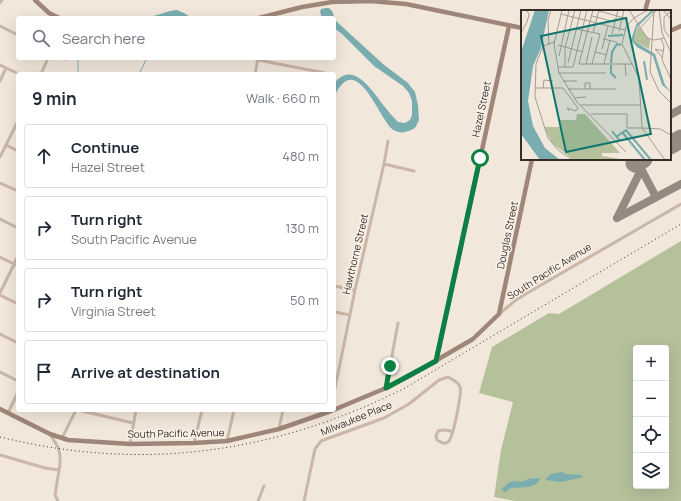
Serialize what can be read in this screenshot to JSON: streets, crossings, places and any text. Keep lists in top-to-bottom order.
{
  "streets": {
    "street": [
      "Hazel Street",
      "Douglas Street",
      "Hawthorne Street",
      "South Pacific Avenue",
      "Milwaukee Place"
    ]
  },
  "crossings": [
    ["Hazel Street", "South Pacific Avenue"],
    ["Douglas Street", "South Pacific Avenue"]
  ],
  "page": {
    "search": "Search here",
    "heading": ["9 min", "Walk · 660 m"],
    "list": [
      ["Continue", "Hazel Street", "480 m"],
      ["Turn right", "South Pacific Avenue", "130 m"],
      ["Turn right", "Virginia Street", "50 m"],
      "Arrive at destination"
    ],
    "map_buttons": ["+", "−"]
  }
}
